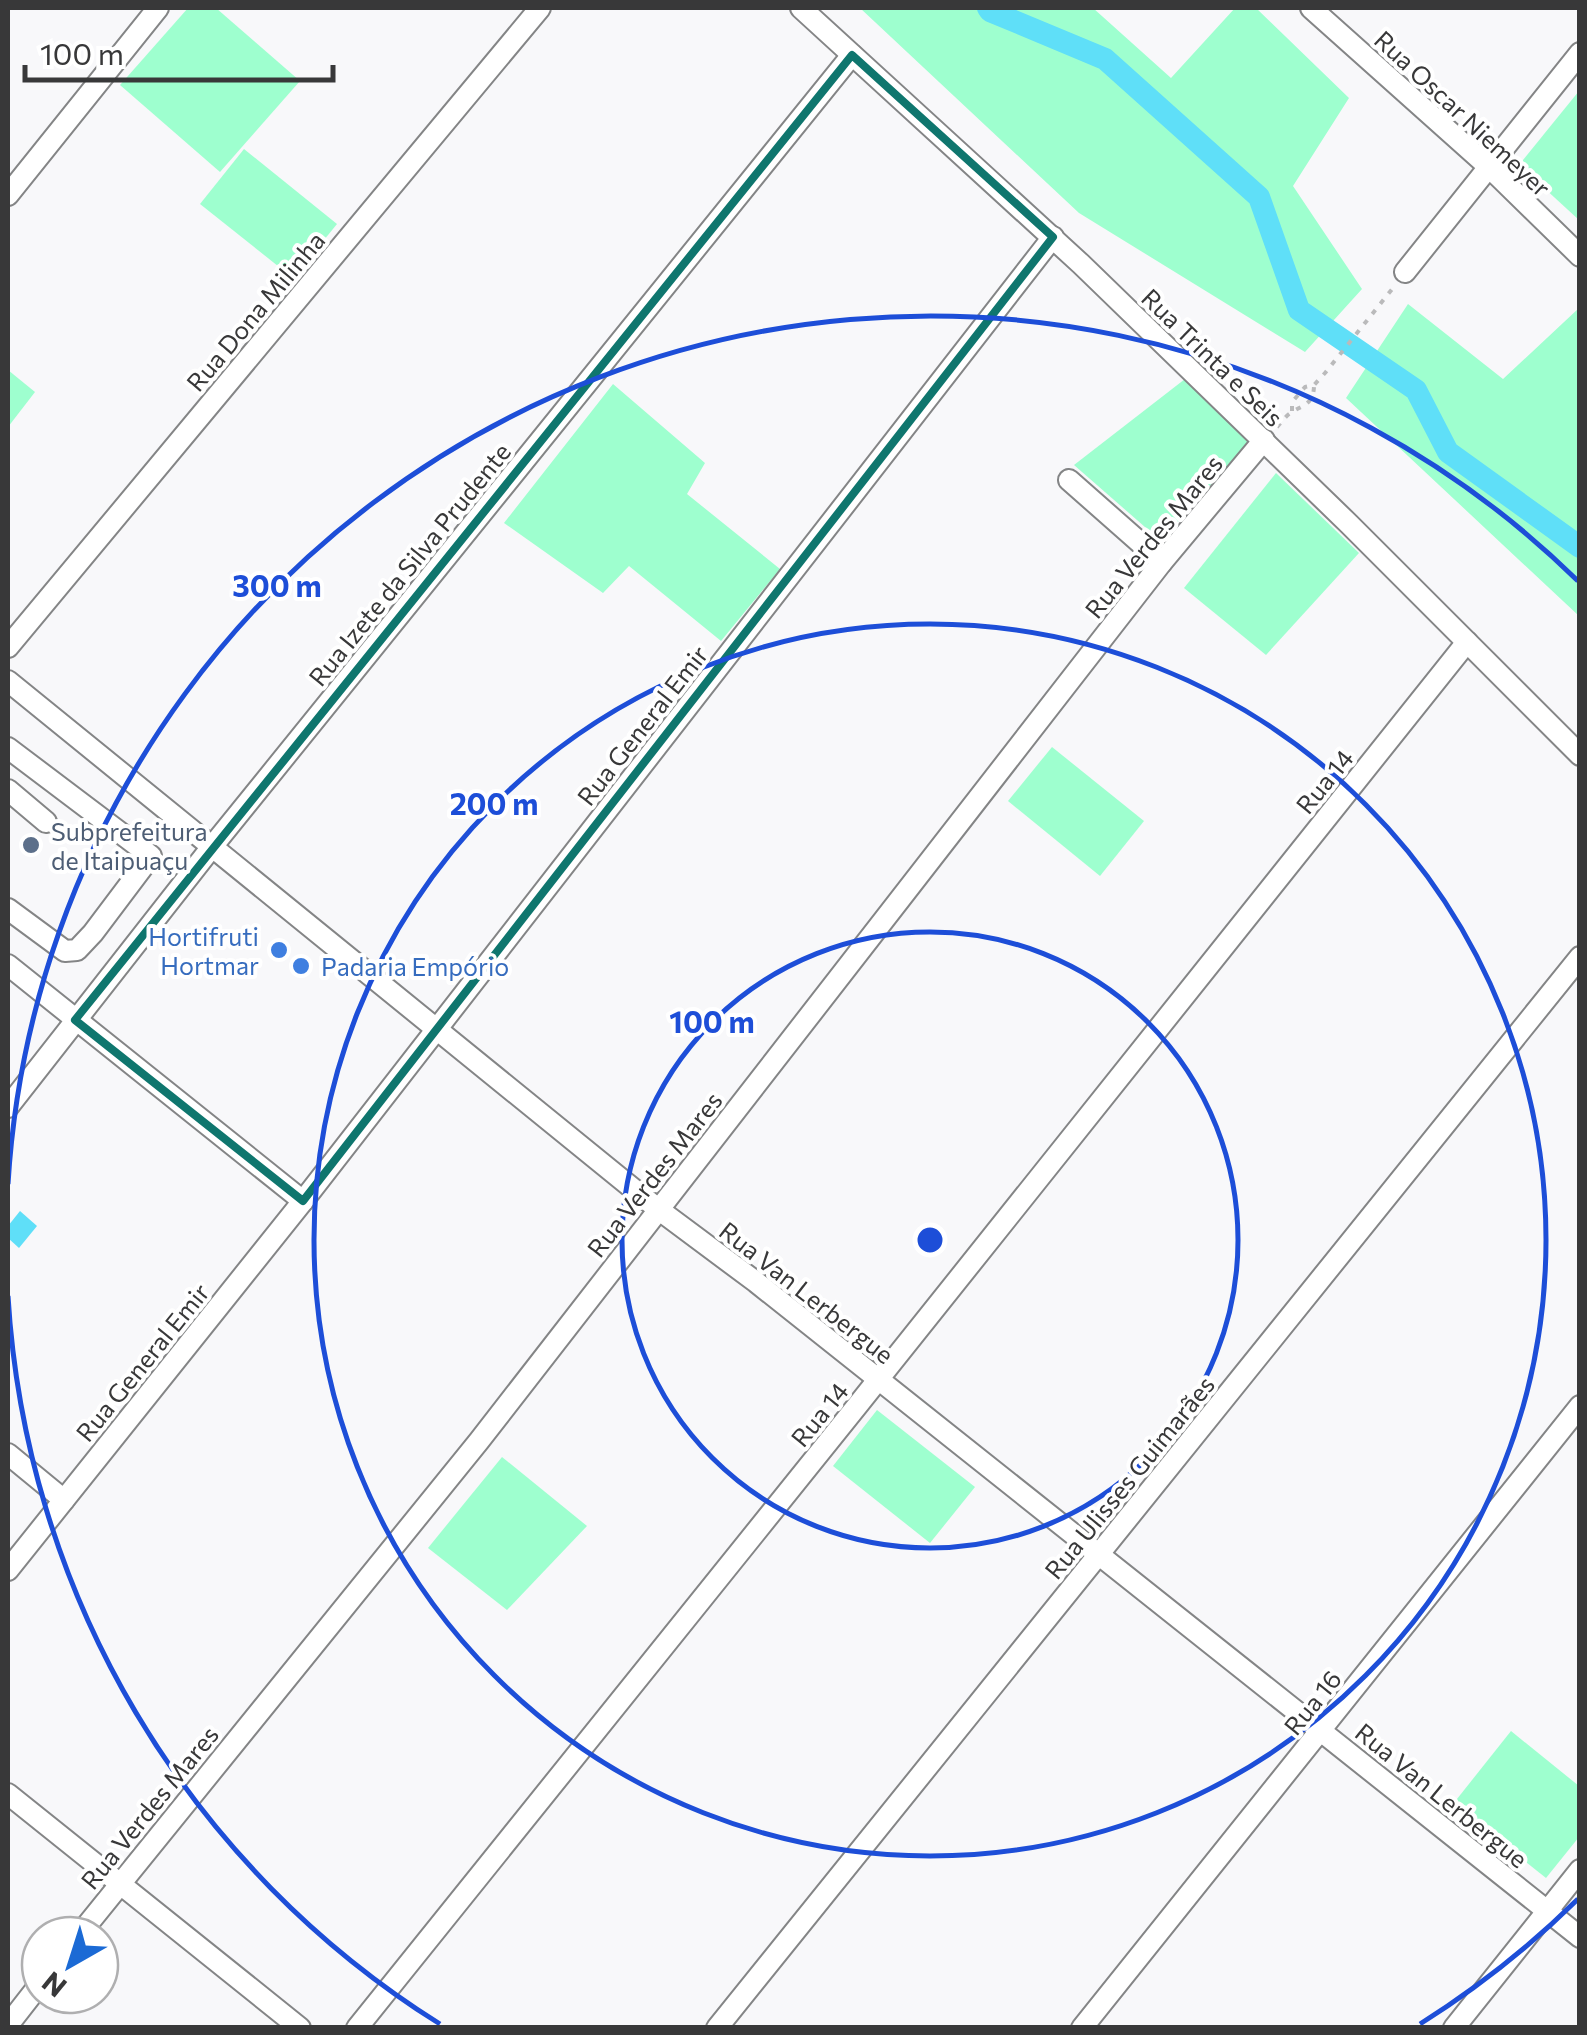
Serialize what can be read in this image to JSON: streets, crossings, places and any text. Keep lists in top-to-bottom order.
{
  "streets": {
    "street": [
      "Rua Oscar Niemeyer",
      "Rua Dona Milinha",
      "Rua Trinta e Seis",
      "Rua Verdes Mares",
      "Rua Izete da Silva Prudente",
      "Rua General Emir",
      "Rua 14",
      "Rua Van Lerbergue",
      "Rua Ulisses Guimarães",
      "Rua 16"
    ]
  },
  "crossings": [
    ["Rua Trinta e Seis", "Rua Verdes Mares"],
    ["Rua Trinta e Seis", "Rua Izete da Silva Prudente"],
    ["Rua Trinta e Seis", "Rua General Emir"],
    ["Rua Trinta e Seis", "Rua 14"],
    ["Rua Verdes Mares", "Rua Van Lerbergue"],
    ["Rua Izete da Silva Prudente", "Rua Van Lerbergue"],
    ["Rua General Emir", "Rua Van Lerbergue"],
    ["Rua 14", "Rua Van Lerbergue"],
    ["Rua Van Lerbergue", "Rua Ulisses Guimarães"],
    ["Rua Van Lerbergue", "Rua 16"]
  ],
  "places": ["Subprefeitura de Itaipuaçu", "Hortifruti Hortmar", "Padaria Empório"],
  "scale_bar": "100 m",
  "north": "bottom left",
  "rings": ["300 m", "200 m", "100 m"]
}
